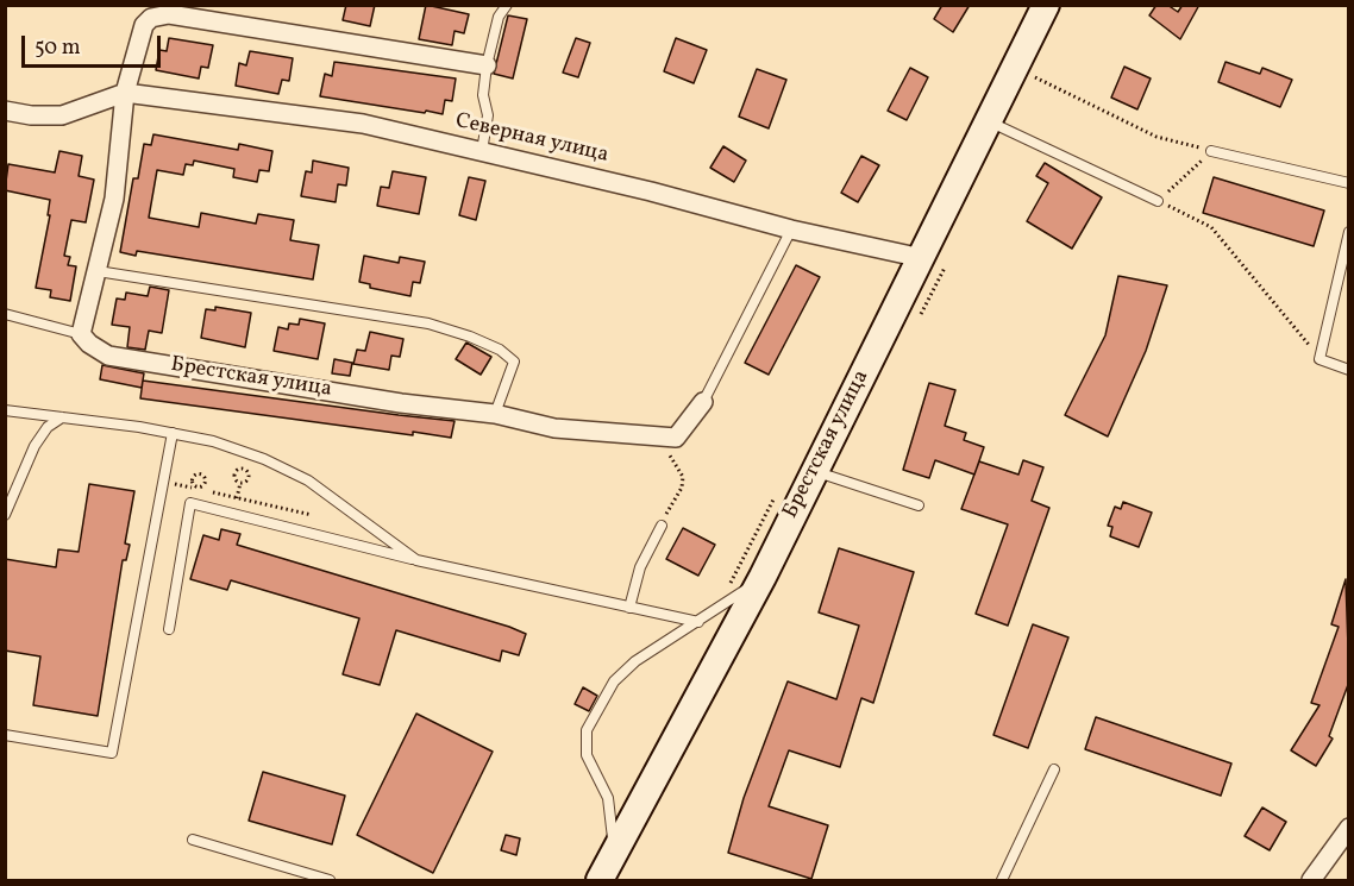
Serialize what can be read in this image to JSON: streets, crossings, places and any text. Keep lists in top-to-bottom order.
{
  "streets": {
    "main road": ["Брестская улица"],
    "street": ["Северная улица"]
  },
  "crossings": [
    ["Северная улица", "Брестская улица"]
  ],
  "scale_bar": "50 m"
}
